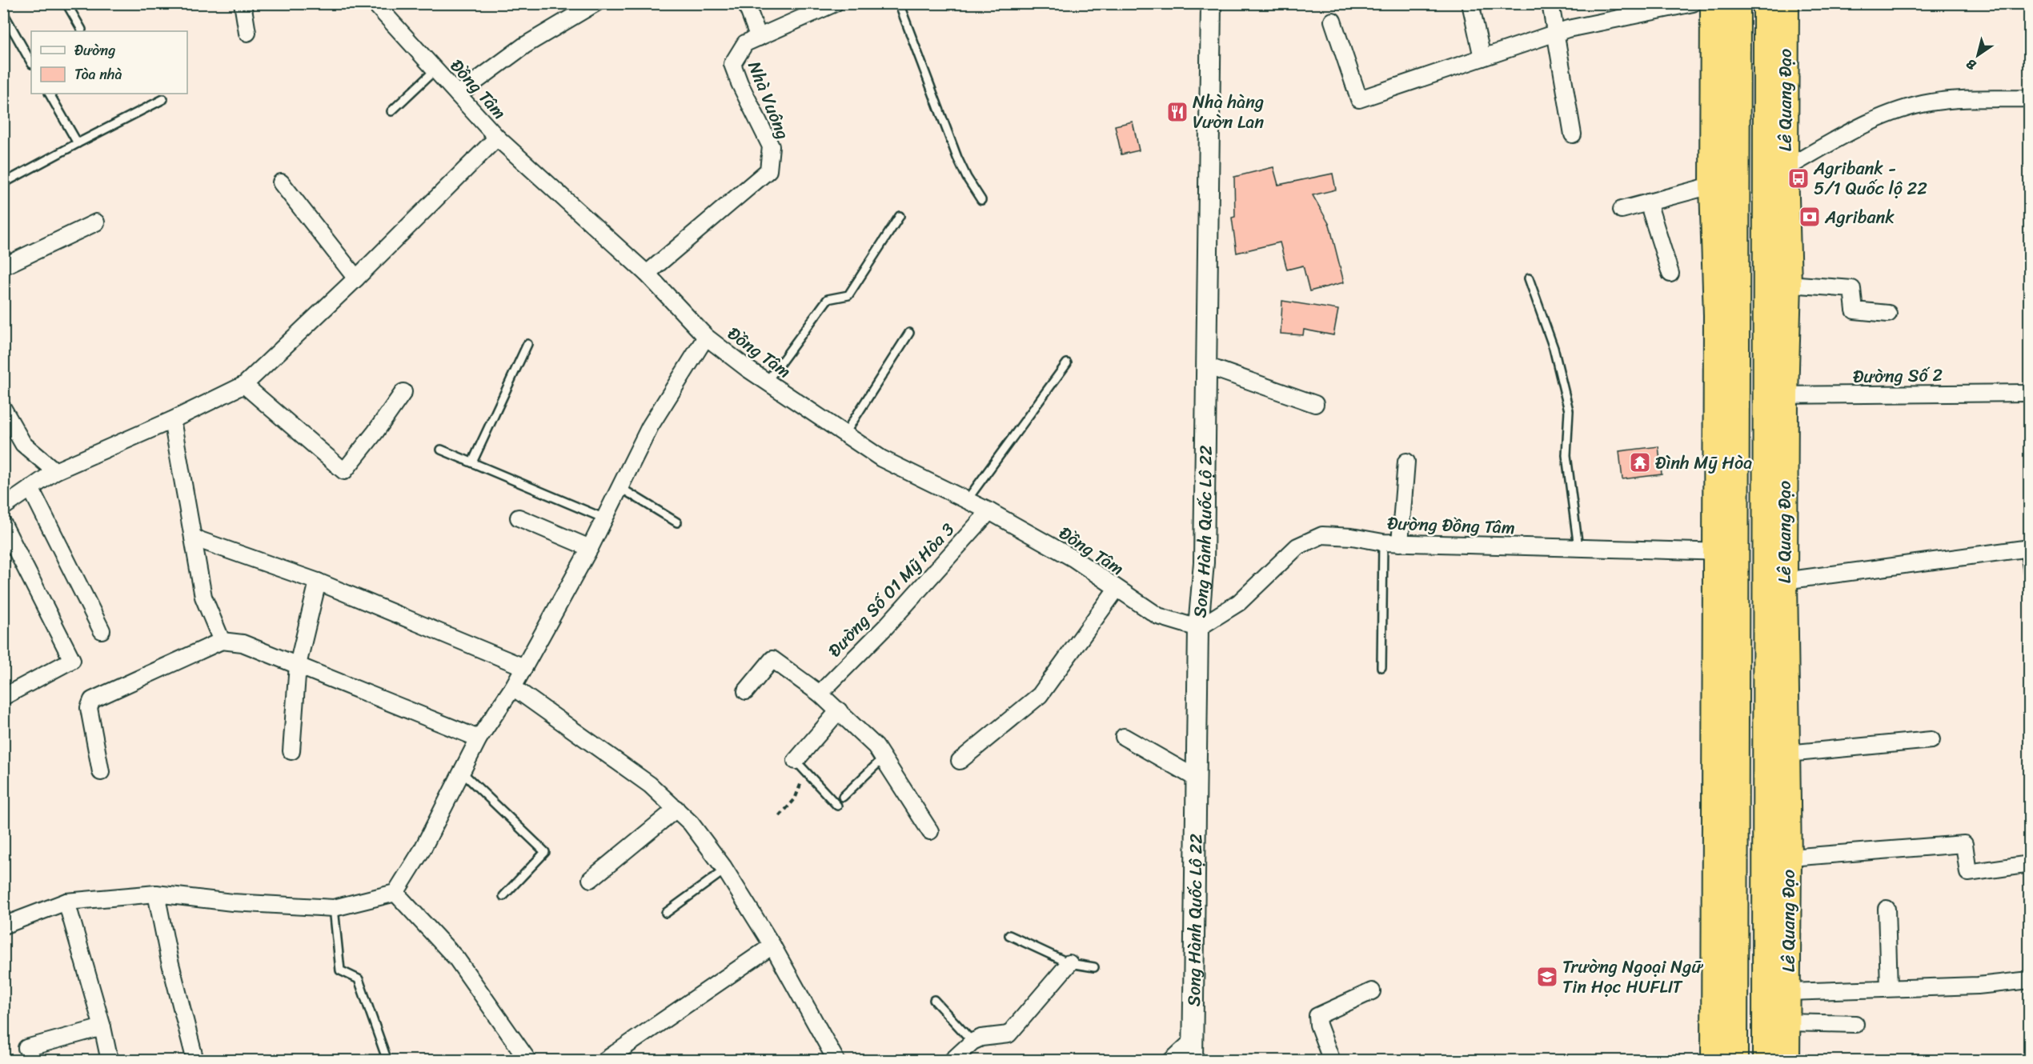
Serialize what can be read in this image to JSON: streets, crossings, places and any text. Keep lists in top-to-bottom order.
{
  "streets": {
    "highway": ["Lê Quang Đạo"],
    "street": [
      "Đồng Tâm",
      "Nhà Vuông",
      "Đường Số 2",
      "Đường Đồng Tâm",
      "Song Hành Quốc Lộ 22",
      "Đường Số 01 Mỹ Hòa 3"
    ]
  },
  "crossings": [
    ["Đồng Tâm", "Nhà Vuông"],
    ["Đồng Tâm", "Đường Đồng Tâm"],
    ["Đồng Tâm", "Song Hành Quốc Lộ 22"],
    ["Đồng Tâm", "Đường Số 01 Mỹ Hòa 3"],
    ["Lê Quang Đạo", "Đường Số 2"],
    ["Đường Đồng Tâm", "Song Hành Quốc Lộ 22"]
  ],
  "places": {
    "restaurant": ["Nhà hàng Vườn Lan"],
    "bus stop": ["Agribank - 5/1 Quốc lộ 22"],
    "bank": ["Agribank"],
    "temple": ["Đình Mỹ Hòa"],
    "school or university": ["Trường Ngoại Ngữ Tin Học HUFLIT"]
  },
  "legend": ["Đường", "Tòa nhà"],
  "north": "bottom left"
}
